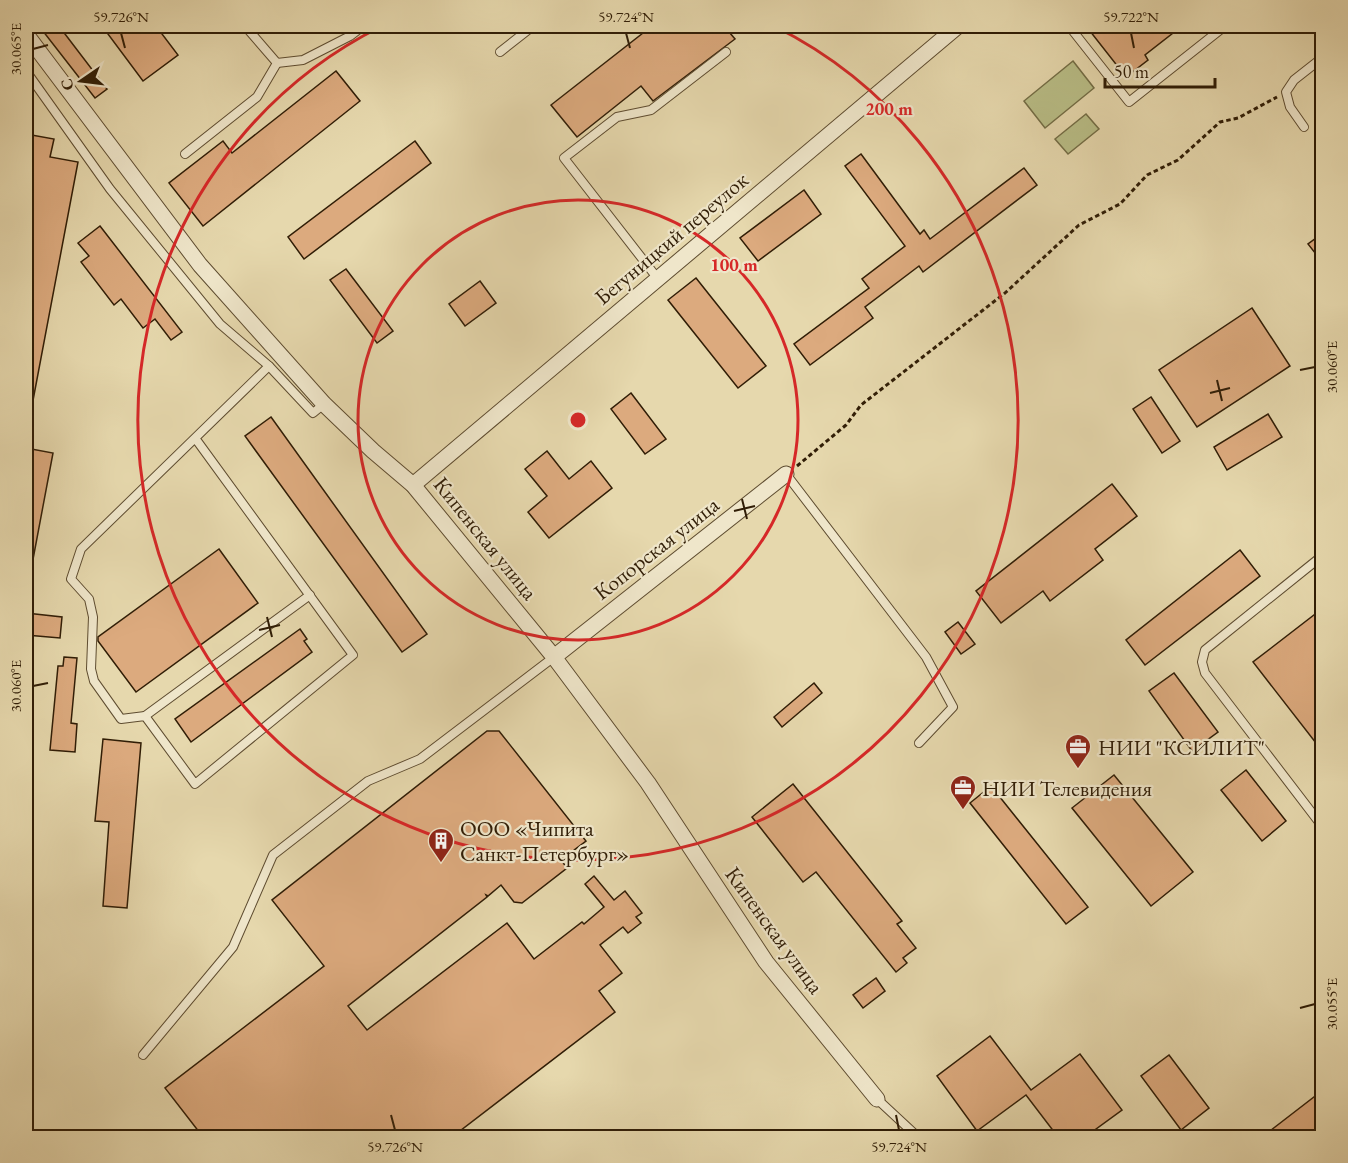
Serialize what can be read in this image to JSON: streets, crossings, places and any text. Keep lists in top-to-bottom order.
{
  "streets": {
    "street": ["Бегуницкий переулок", "Кипенская улица", "Копорская улица"]
  },
  "crossings": [
    ["Бегуницкий переулок", "Кипенская улица"],
    ["Кипенская улица", "Копорская улица"]
  ],
  "places": {
    "office": ["НИИ \"КСИЛИТ\"", "НИИ Телевидения"],
    "building": ["ООО «Чипита Санкт-Петербург»"]
  },
  "scale_bar": "50 m",
  "north": "left",
  "coordinates": [
    "59.726°N",
    "59.724°N",
    "59.722°N",
    "30.065°E",
    "30.060°E",
    "30.055°E"
  ],
  "rings": ["200 m", "100 m"]
}
